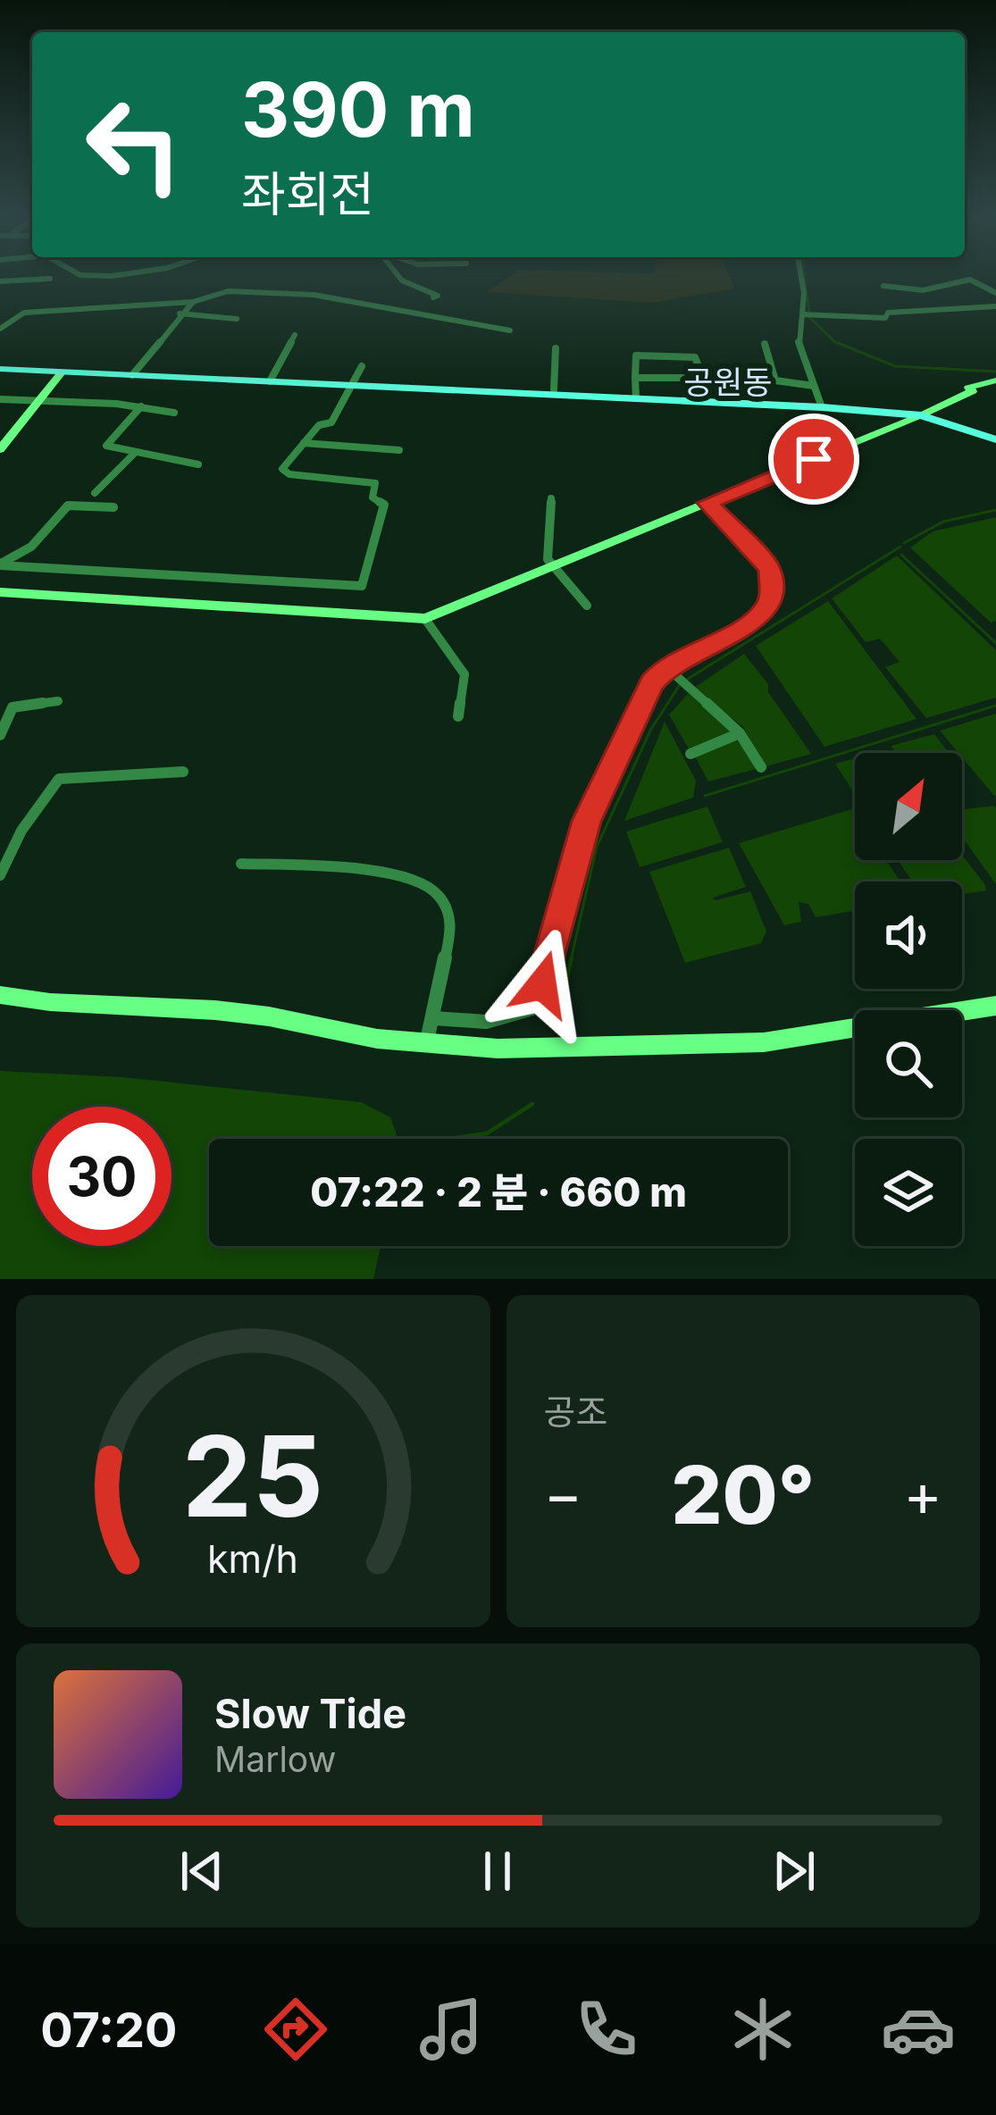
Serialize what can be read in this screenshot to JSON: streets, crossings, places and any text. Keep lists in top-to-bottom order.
{
  "districts": ["공원동"],
  "north": "top right",
  "page": {
    "turn": ["390 m", "좌회전"],
    "limit": "30",
    "trip": "07:22 · 2 분 · 660 m",
    "tile": "공조",
    "heat": ["−", "20°", "+"],
    "song": ["Slow Tide", "Marlow"],
    "tabs": "07:20",
    "gauge": ["25", "km/h"]
  }
}
